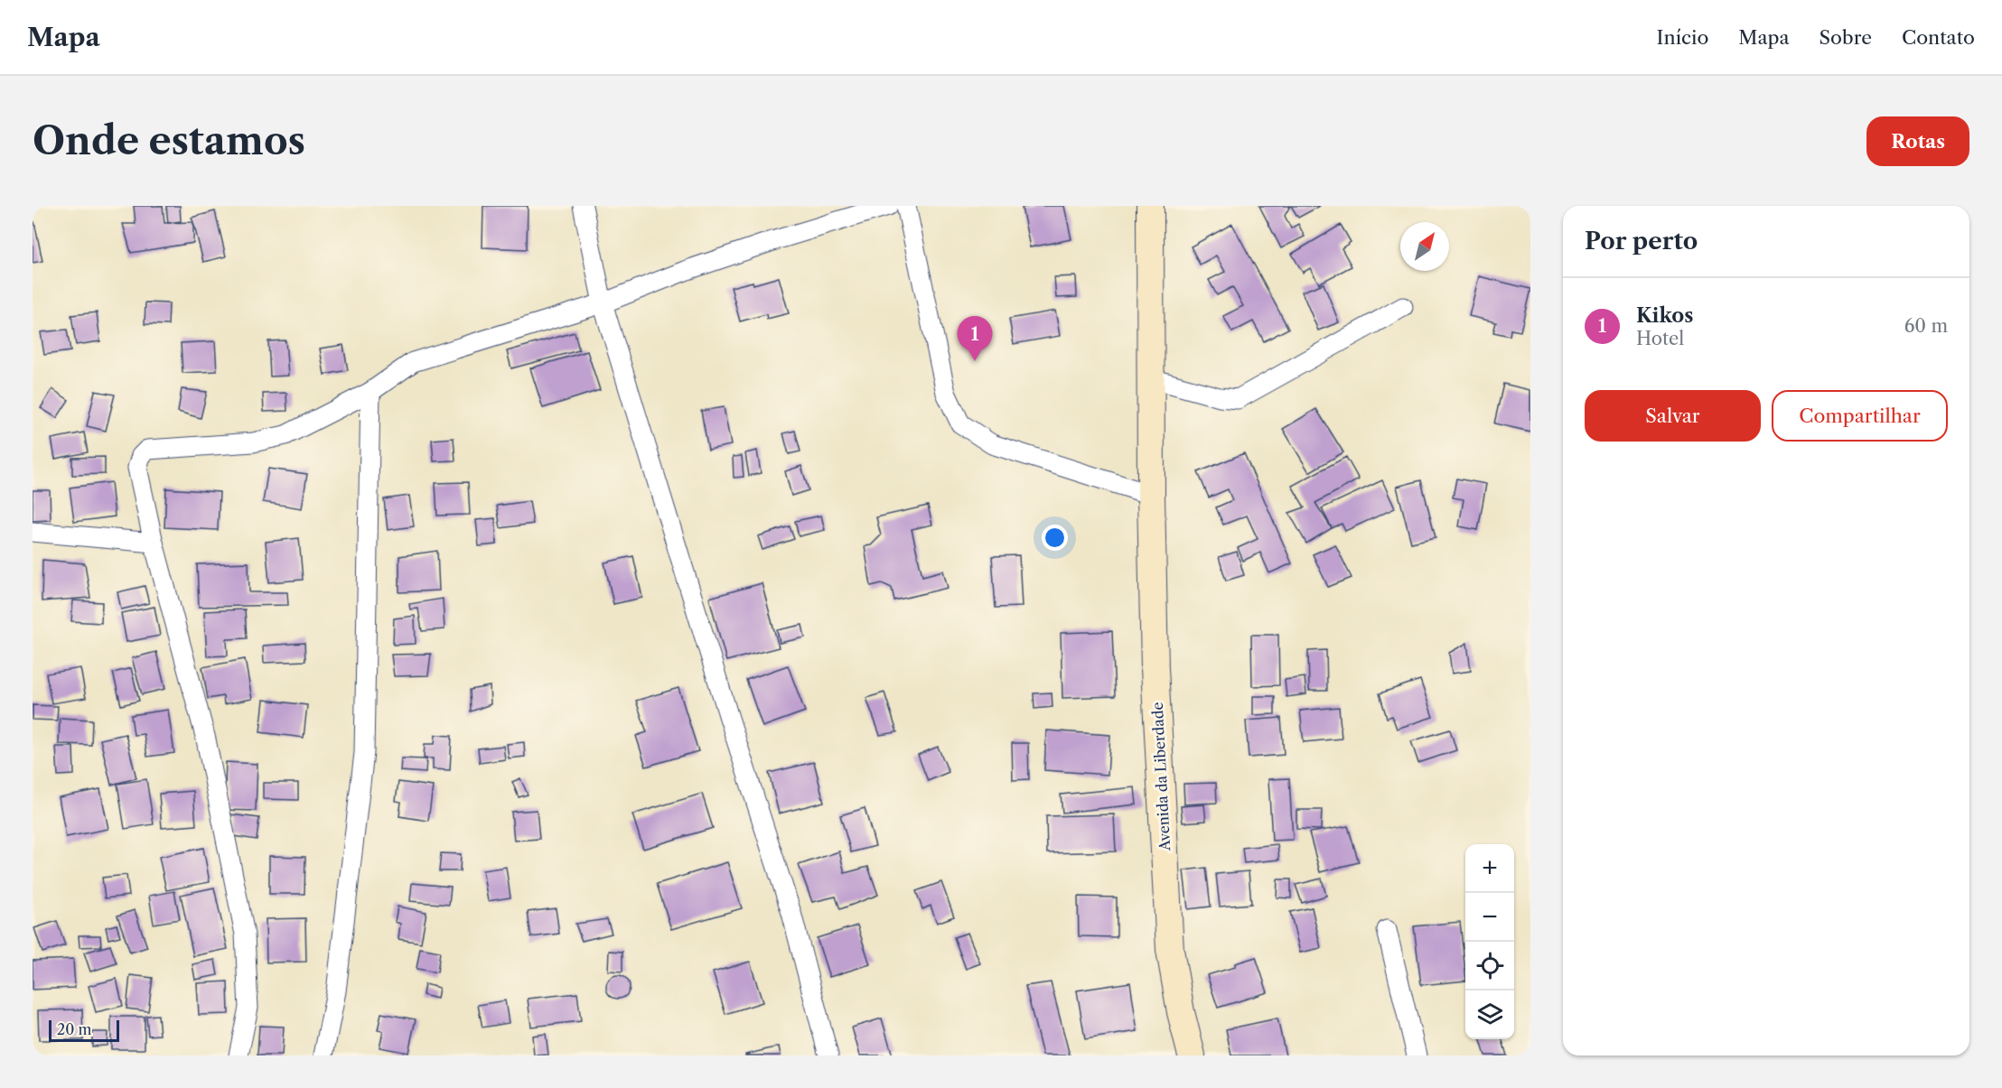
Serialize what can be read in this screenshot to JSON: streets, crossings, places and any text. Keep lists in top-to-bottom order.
{
  "streets": {
    "street": ["Avenida da Liberdade"]
  },
  "scale_bar": "20 m",
  "north": "top right",
  "page": {
    "header": "Mapa",
    "nav": [
      "Início",
      "Mapa",
      "Sobre",
      "Contato"
    ],
    "buttons": [
      "Rotas",
      ["Salvar", "Compartilhar"]
    ],
    "title": "Onde estamos",
    "heading": "Por perto",
    "list": [
      {
        "mark": "1",
        "name": "Kikos",
        "note": "Hotel",
        "value": "60 m"
      }
    ],
    "pins": "1",
    "map_buttons": ["+", "−"],
    "scale": "20 m"
  }
}
